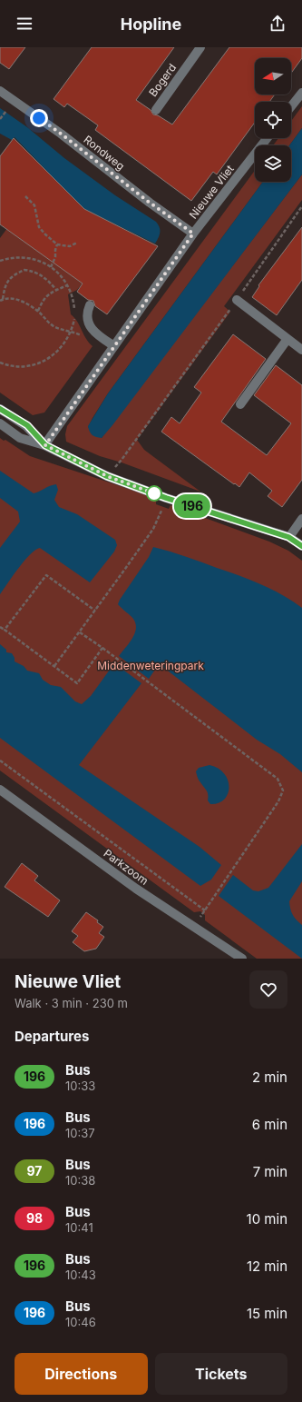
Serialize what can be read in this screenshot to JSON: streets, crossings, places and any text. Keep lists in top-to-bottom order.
{
  "streets": {
    "street": [
      "Bogerd",
      "Rondweg",
      "Nieuwe Vliet",
      "Parkzoom"
    ]
  },
  "crossings": [
    ["Rondweg", "Nieuwe Vliet"]
  ],
  "parks": ["Middenweteringpark"],
  "lines": ["bus line 196"],
  "north": "left",
  "page": {
    "header": "Hopline",
    "on_map": "196",
    "heading": [
      ["Nieuwe Vliet", "Walk · 3 min · 230 m"],
      "Departures"
    ],
    "list": [
      {
        "mark": "196",
        "name": "Bus",
        "note": "10:33",
        "value": "2 min"
      },
      {
        "mark": "196",
        "name": "Bus",
        "note": "10:37",
        "value": "6 min"
      },
      {
        "mark": "97",
        "name": "Bus",
        "note": "10:38",
        "value": "7 min"
      },
      {
        "mark": "98",
        "name": "Bus",
        "note": "10:41",
        "value": "10 min"
      },
      {
        "mark": "196",
        "name": "Bus",
        "note": "10:43",
        "value": "12 min"
      },
      {
        "mark": "196",
        "name": "Bus",
        "note": "10:46",
        "value": "15 min"
      }
    ],
    "buttons": ["Directions", "Tickets"]
  }
}
